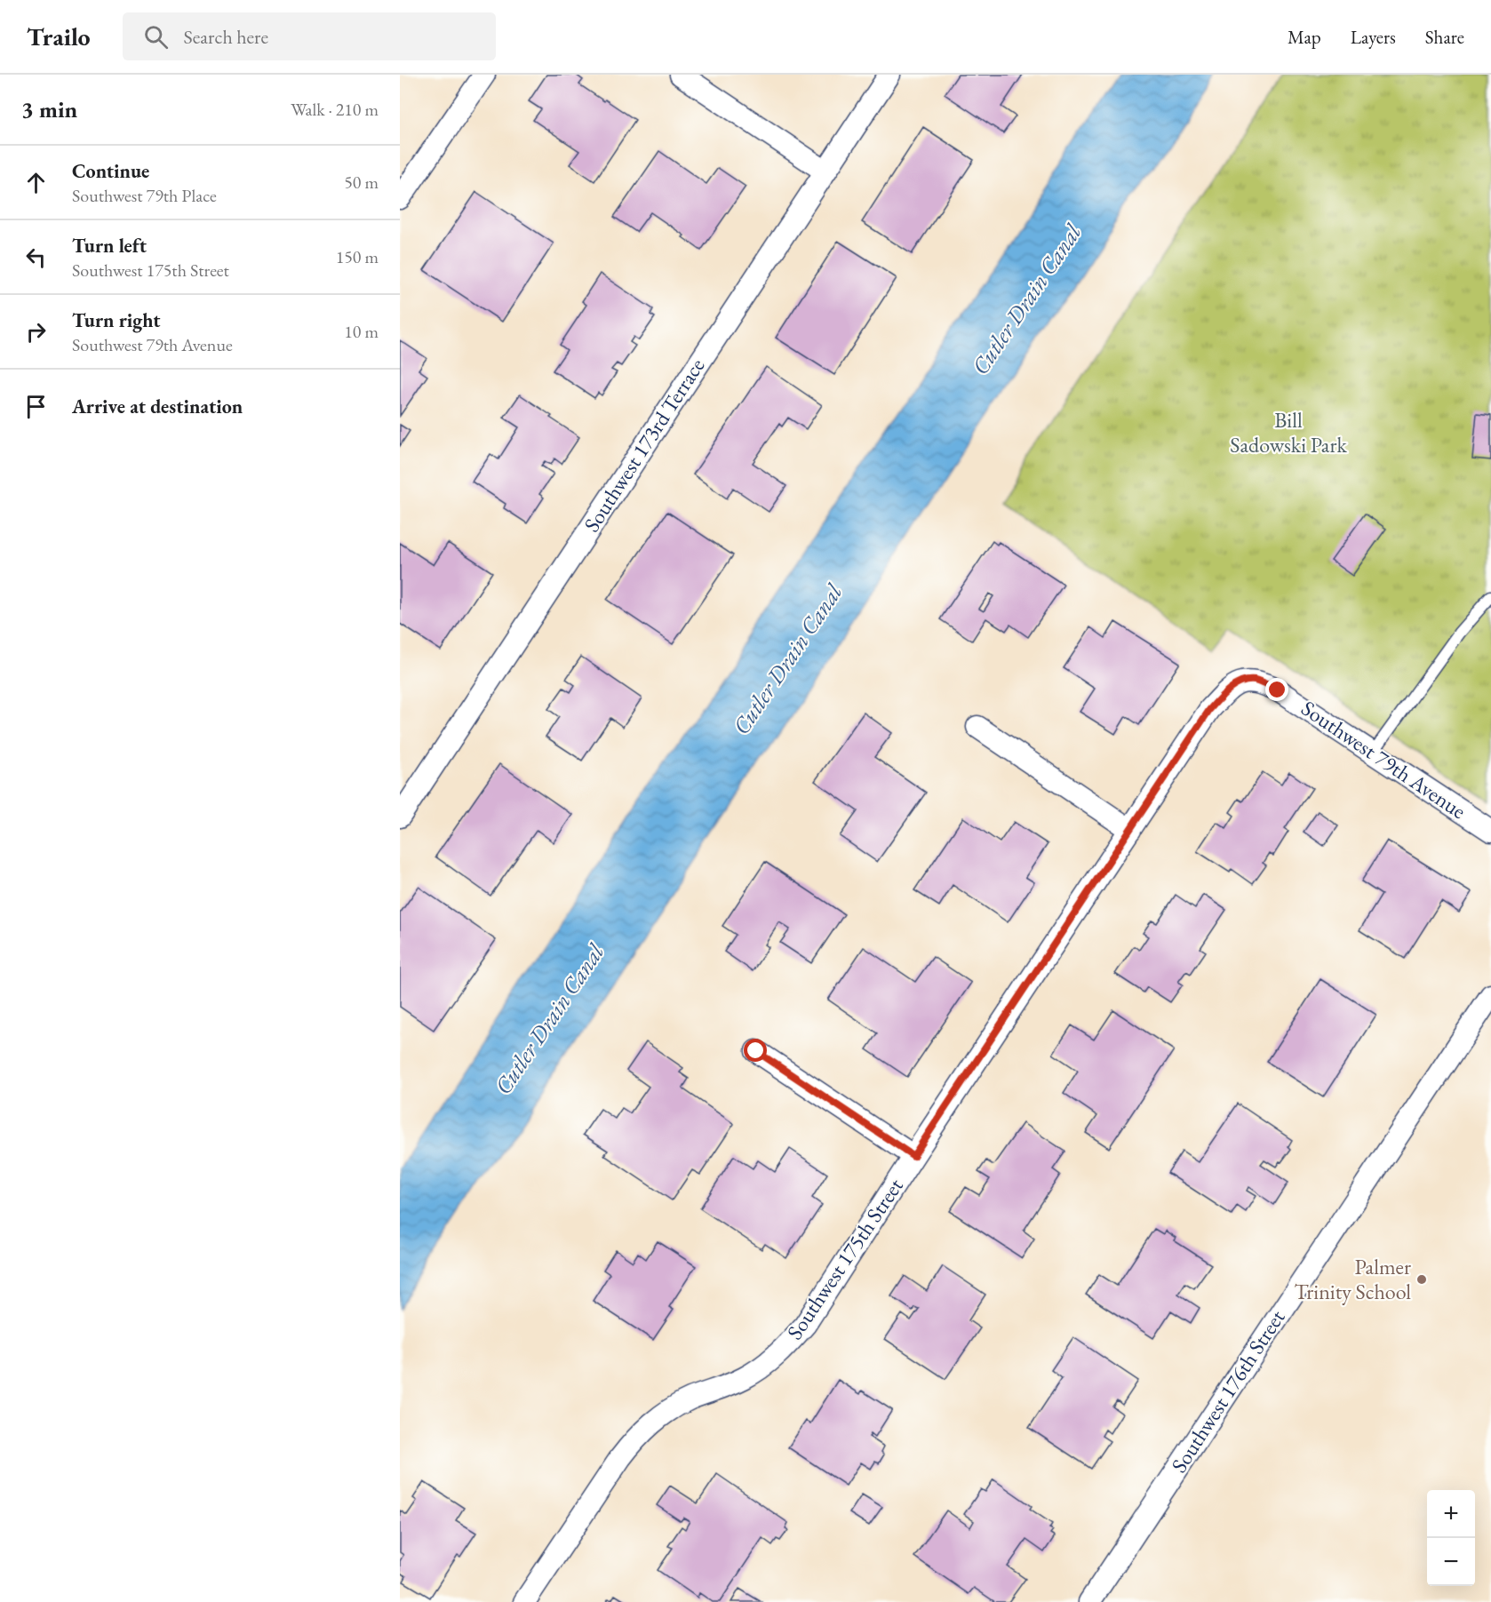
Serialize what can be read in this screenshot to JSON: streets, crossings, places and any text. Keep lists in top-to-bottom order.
{
  "streets": {
    "street": [
      "Southwest 173rd Terrace",
      "Southwest 79th Avenue",
      "Southwest 175th Street",
      "Southwest 176th Street"
    ]
  },
  "crossings": [
    ["Southwest 79th Avenue", "Southwest 175th Street"]
  ],
  "water": ["Cutler Drain Canal"],
  "parks": ["Bill Sadowski Park"],
  "places": ["Palmer Trinity School"],
  "page": {
    "header": "Trailo",
    "search": "Search here",
    "nav": ["Map", "Layers", "Share"],
    "heading": ["3 min", "Walk · 210 m"],
    "list": [
      ["Continue", "Southwest 79th Place", "50 m"],
      ["Turn left", "Southwest 175th Street", "150 m"],
      ["Turn right", "Southwest 79th Avenue", "10 m"],
      "Arrive at destination"
    ],
    "map_buttons": ["+", "−"]
  }
}
